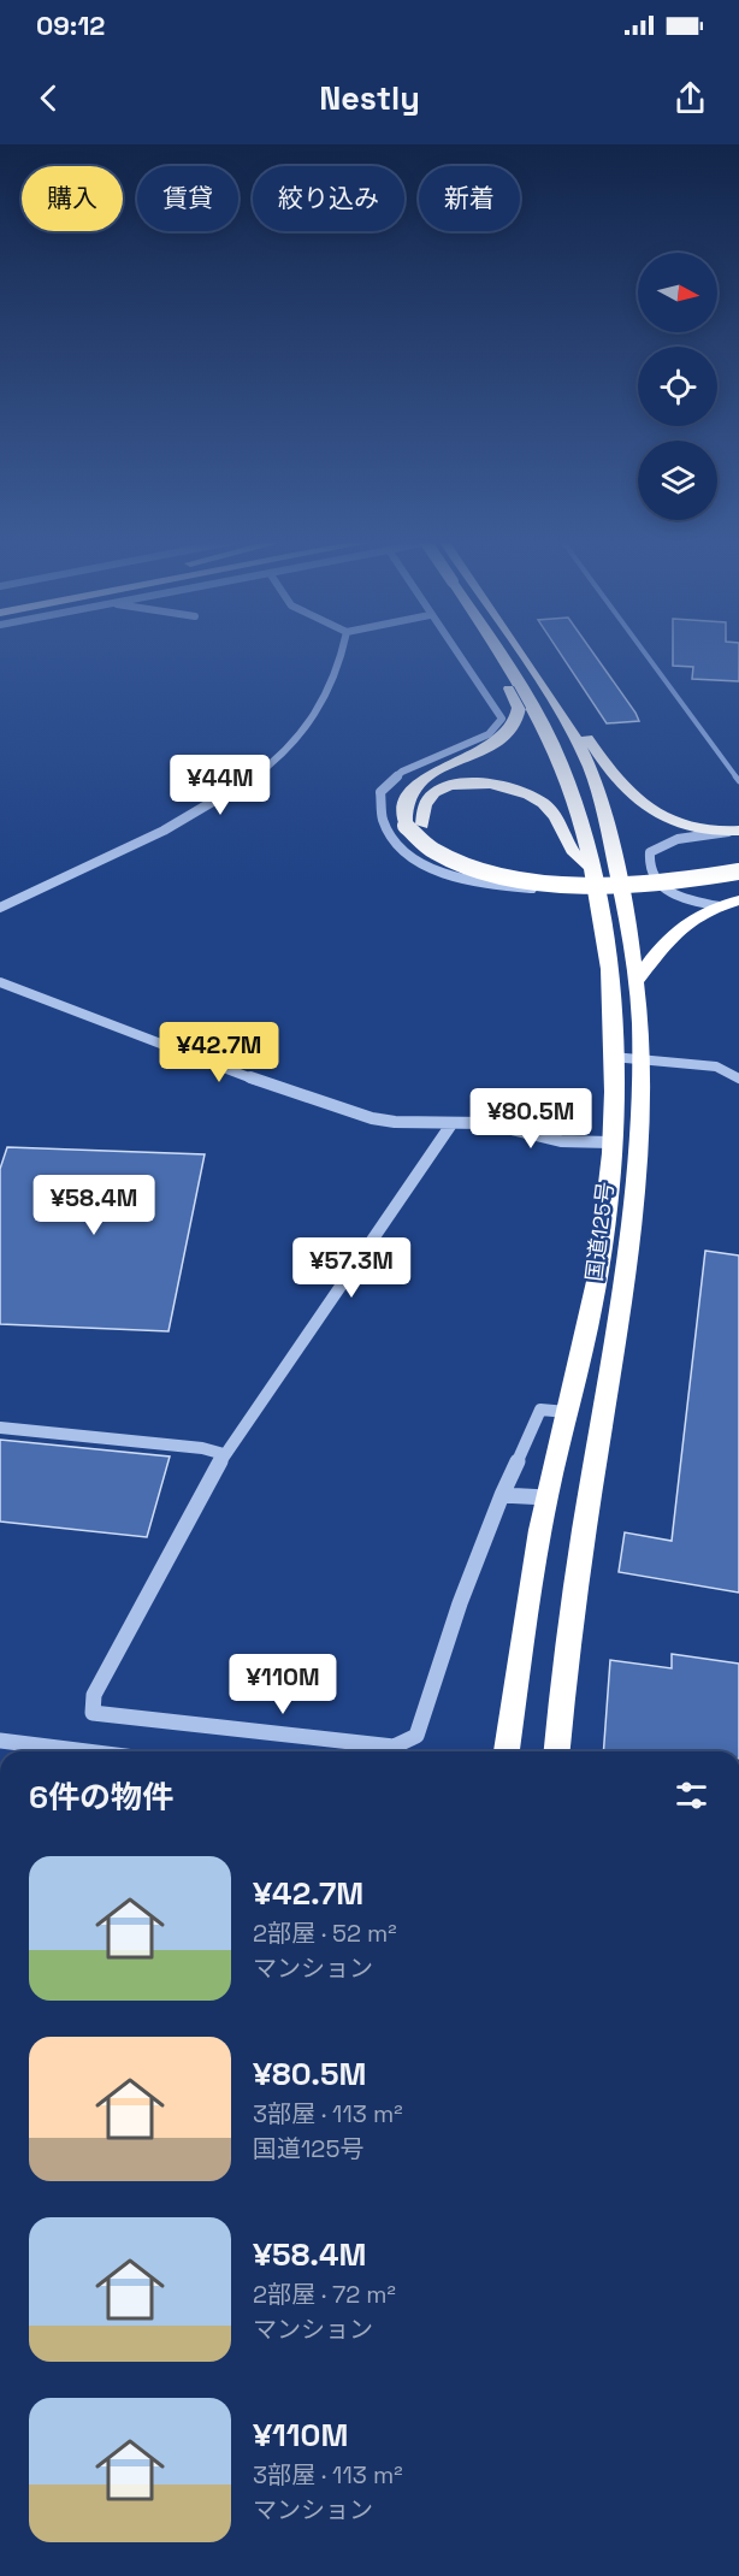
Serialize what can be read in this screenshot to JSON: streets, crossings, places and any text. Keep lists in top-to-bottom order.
{
  "streets": {
    "highway": ["国道125号"]
  },
  "north": "right",
  "page": {
    "status": "09:12",
    "header": "Nestly",
    "chip": [
      "購入",
      "賃貸",
      "絞り込み",
      "新着"
    ],
    "price": [
      "¥44M",
      "¥42.7M",
      "¥80.5M",
      "¥58.4M",
      "¥57.3M",
      "¥110M"
    ],
    "heading": "6件の物件",
    "list": [
      {
        "name": "¥42.7M",
        "note": "2部屋 · 52 m² · マンション"
      },
      {
        "name": "¥80.5M",
        "note": "3部屋 · 113 m² · 国道125号"
      },
      {
        "name": "¥58.4M",
        "note": "2部屋 · 72 m² · マンション"
      },
      {
        "name": "¥110M",
        "note": "3部屋 · 113 m² · マンション"
      }
    ]
  }
}
